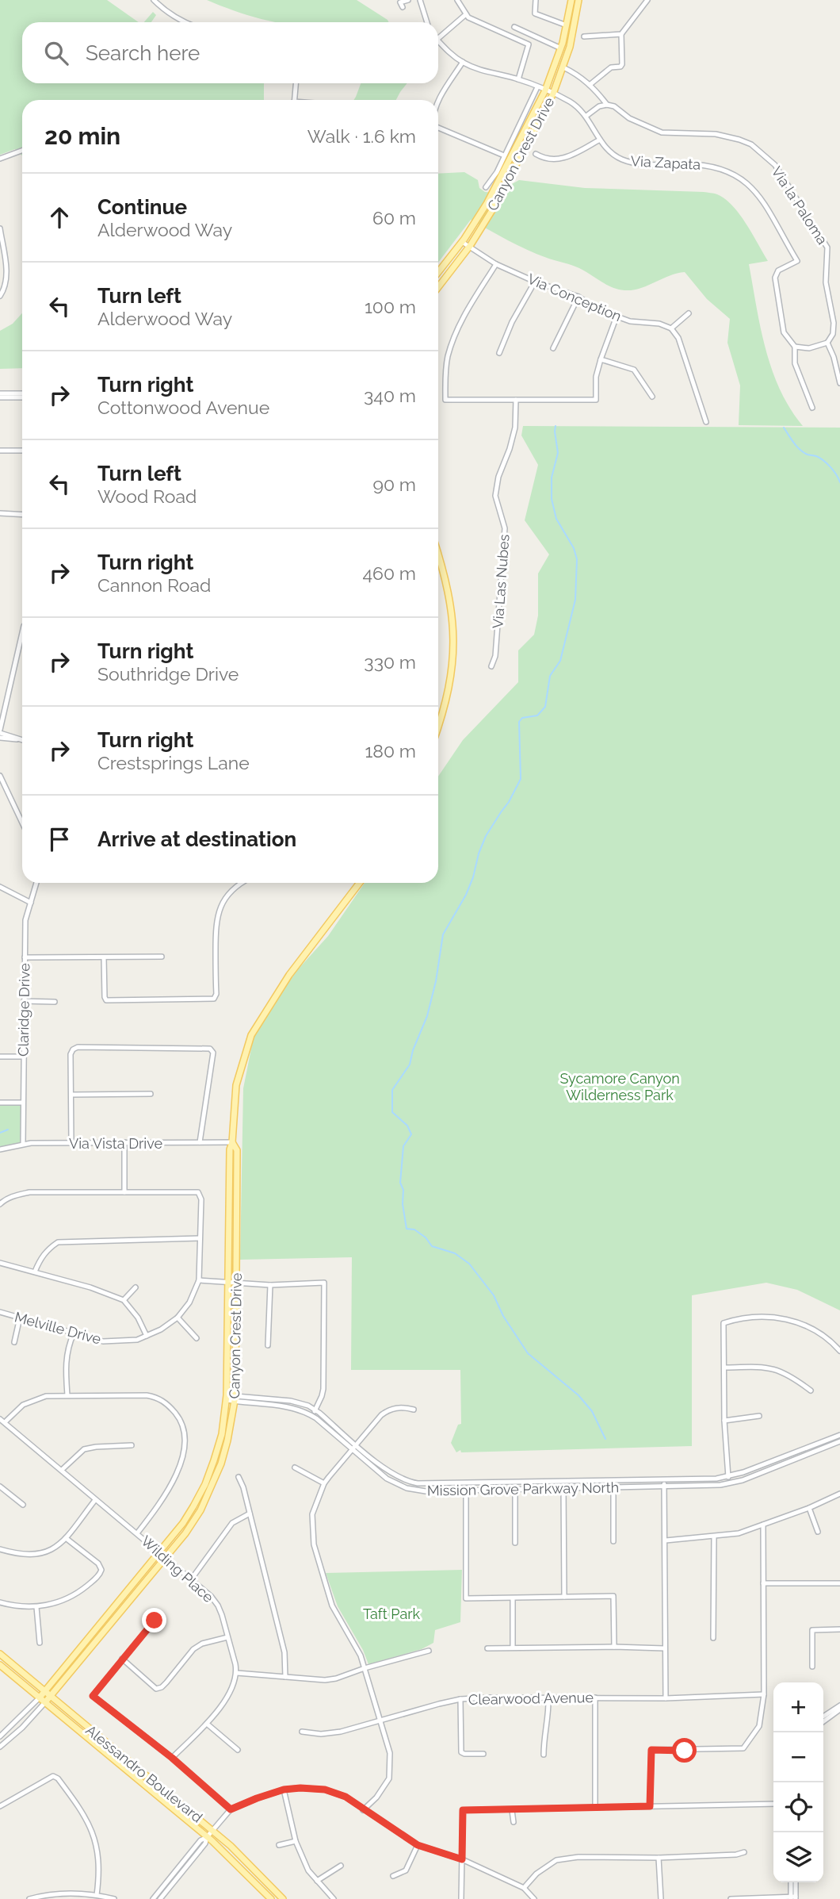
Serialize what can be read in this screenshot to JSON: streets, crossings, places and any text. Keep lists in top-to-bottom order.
{
  "streets": {
    "main road": ["Canyon Crest Drive", "Alessandro Boulevard"],
    "street": [
      "Via Zapata",
      "Via la Paloma",
      "Via Conception",
      "Via Las Nubes",
      "Claridge Drive",
      "Via Vista Drive",
      "Melville Drive",
      "Mission Grove Parkway North",
      "Wilding Place",
      "Clearwood Avenue"
    ]
  },
  "crossings": [
    ["Canyon Crest Drive", "Via Zapata"],
    ["Canyon Crest Drive", "Via la Paloma"],
    ["Canyon Crest Drive", "Via Conception"],
    ["Canyon Crest Drive", "Via Vista Drive"],
    ["Canyon Crest Drive", "Mission Grove Parkway North"],
    ["Canyon Crest Drive", "Wilding Place"],
    ["Canyon Crest Drive", "Alessandro Boulevard"],
    ["Claridge Drive", "Via Vista Drive"]
  ],
  "parks": ["Sycamore Canyon Wilderness Park", "Taft Park"],
  "page": {
    "search": "Search here",
    "heading": ["20 min", "Walk · 1.6 km"],
    "list": [
      ["Continue", "Alderwood Way", "60 m"],
      ["Turn left", "Alderwood Way", "100 m"],
      ["Turn right", "Cottonwood Avenue", "340 m"],
      ["Turn left", "Wood Road", "90 m"],
      ["Turn right", "Cannon Road", "460 m"],
      ["Turn right", "Southridge Drive", "330 m"],
      ["Turn right", "Crestsprings Lane", "180 m"],
      "Arrive at destination"
    ],
    "map_buttons": ["+", "−"]
  }
}
